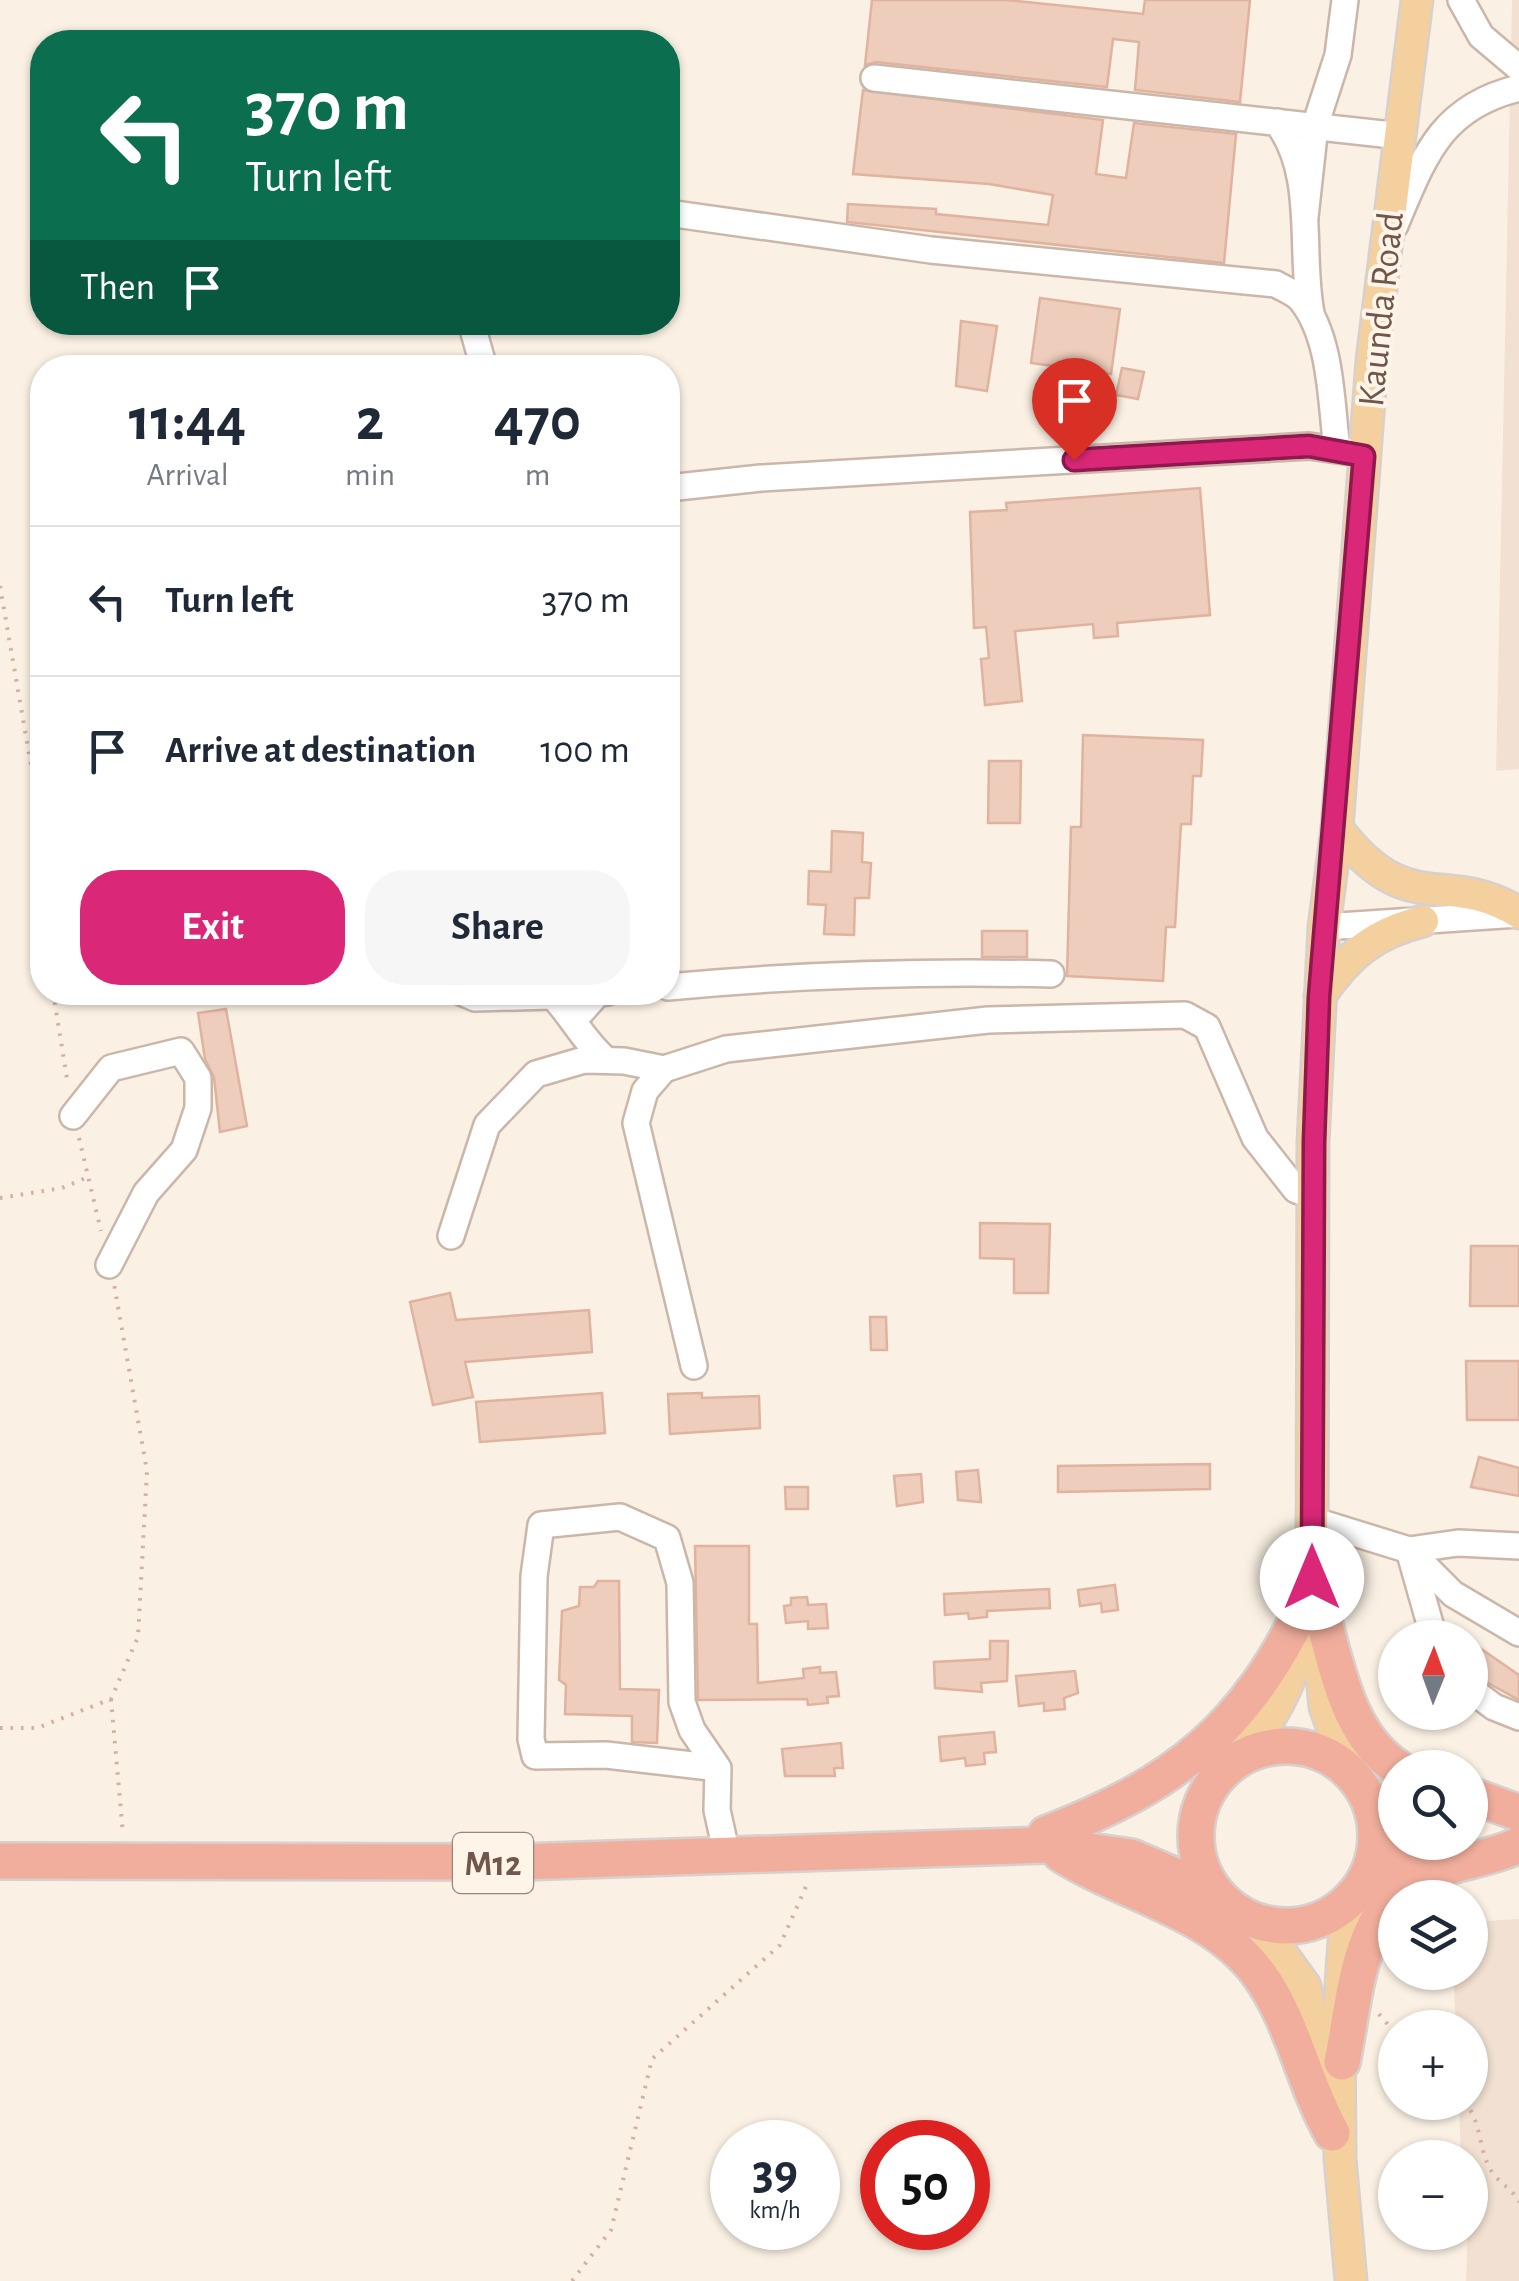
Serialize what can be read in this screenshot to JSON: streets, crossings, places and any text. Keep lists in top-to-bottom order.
{
  "streets": {
    "highway": ["M12"],
    "main road": ["Kaunda Road"]
  },
  "crossings": [
    ["Kaunda Road", "M12"]
  ],
  "north": "top",
  "page": {
    "turn": ["370 m", "Turn left"],
    "then": "Then",
    "eta": [
      "11:44",
      "Arrival",
      "2",
      "min",
      "470",
      "m"
    ],
    "list": [
      {
        "name": "Turn left",
        "value": "370 m"
      },
      {
        "name": "Arrive at destination",
        "value": "100 m"
      }
    ],
    "buttons": ["Exit", "Share"],
    "map_buttons": ["+", "−"],
    "speed": "39 km/h",
    "limit": "50"
  }
}
